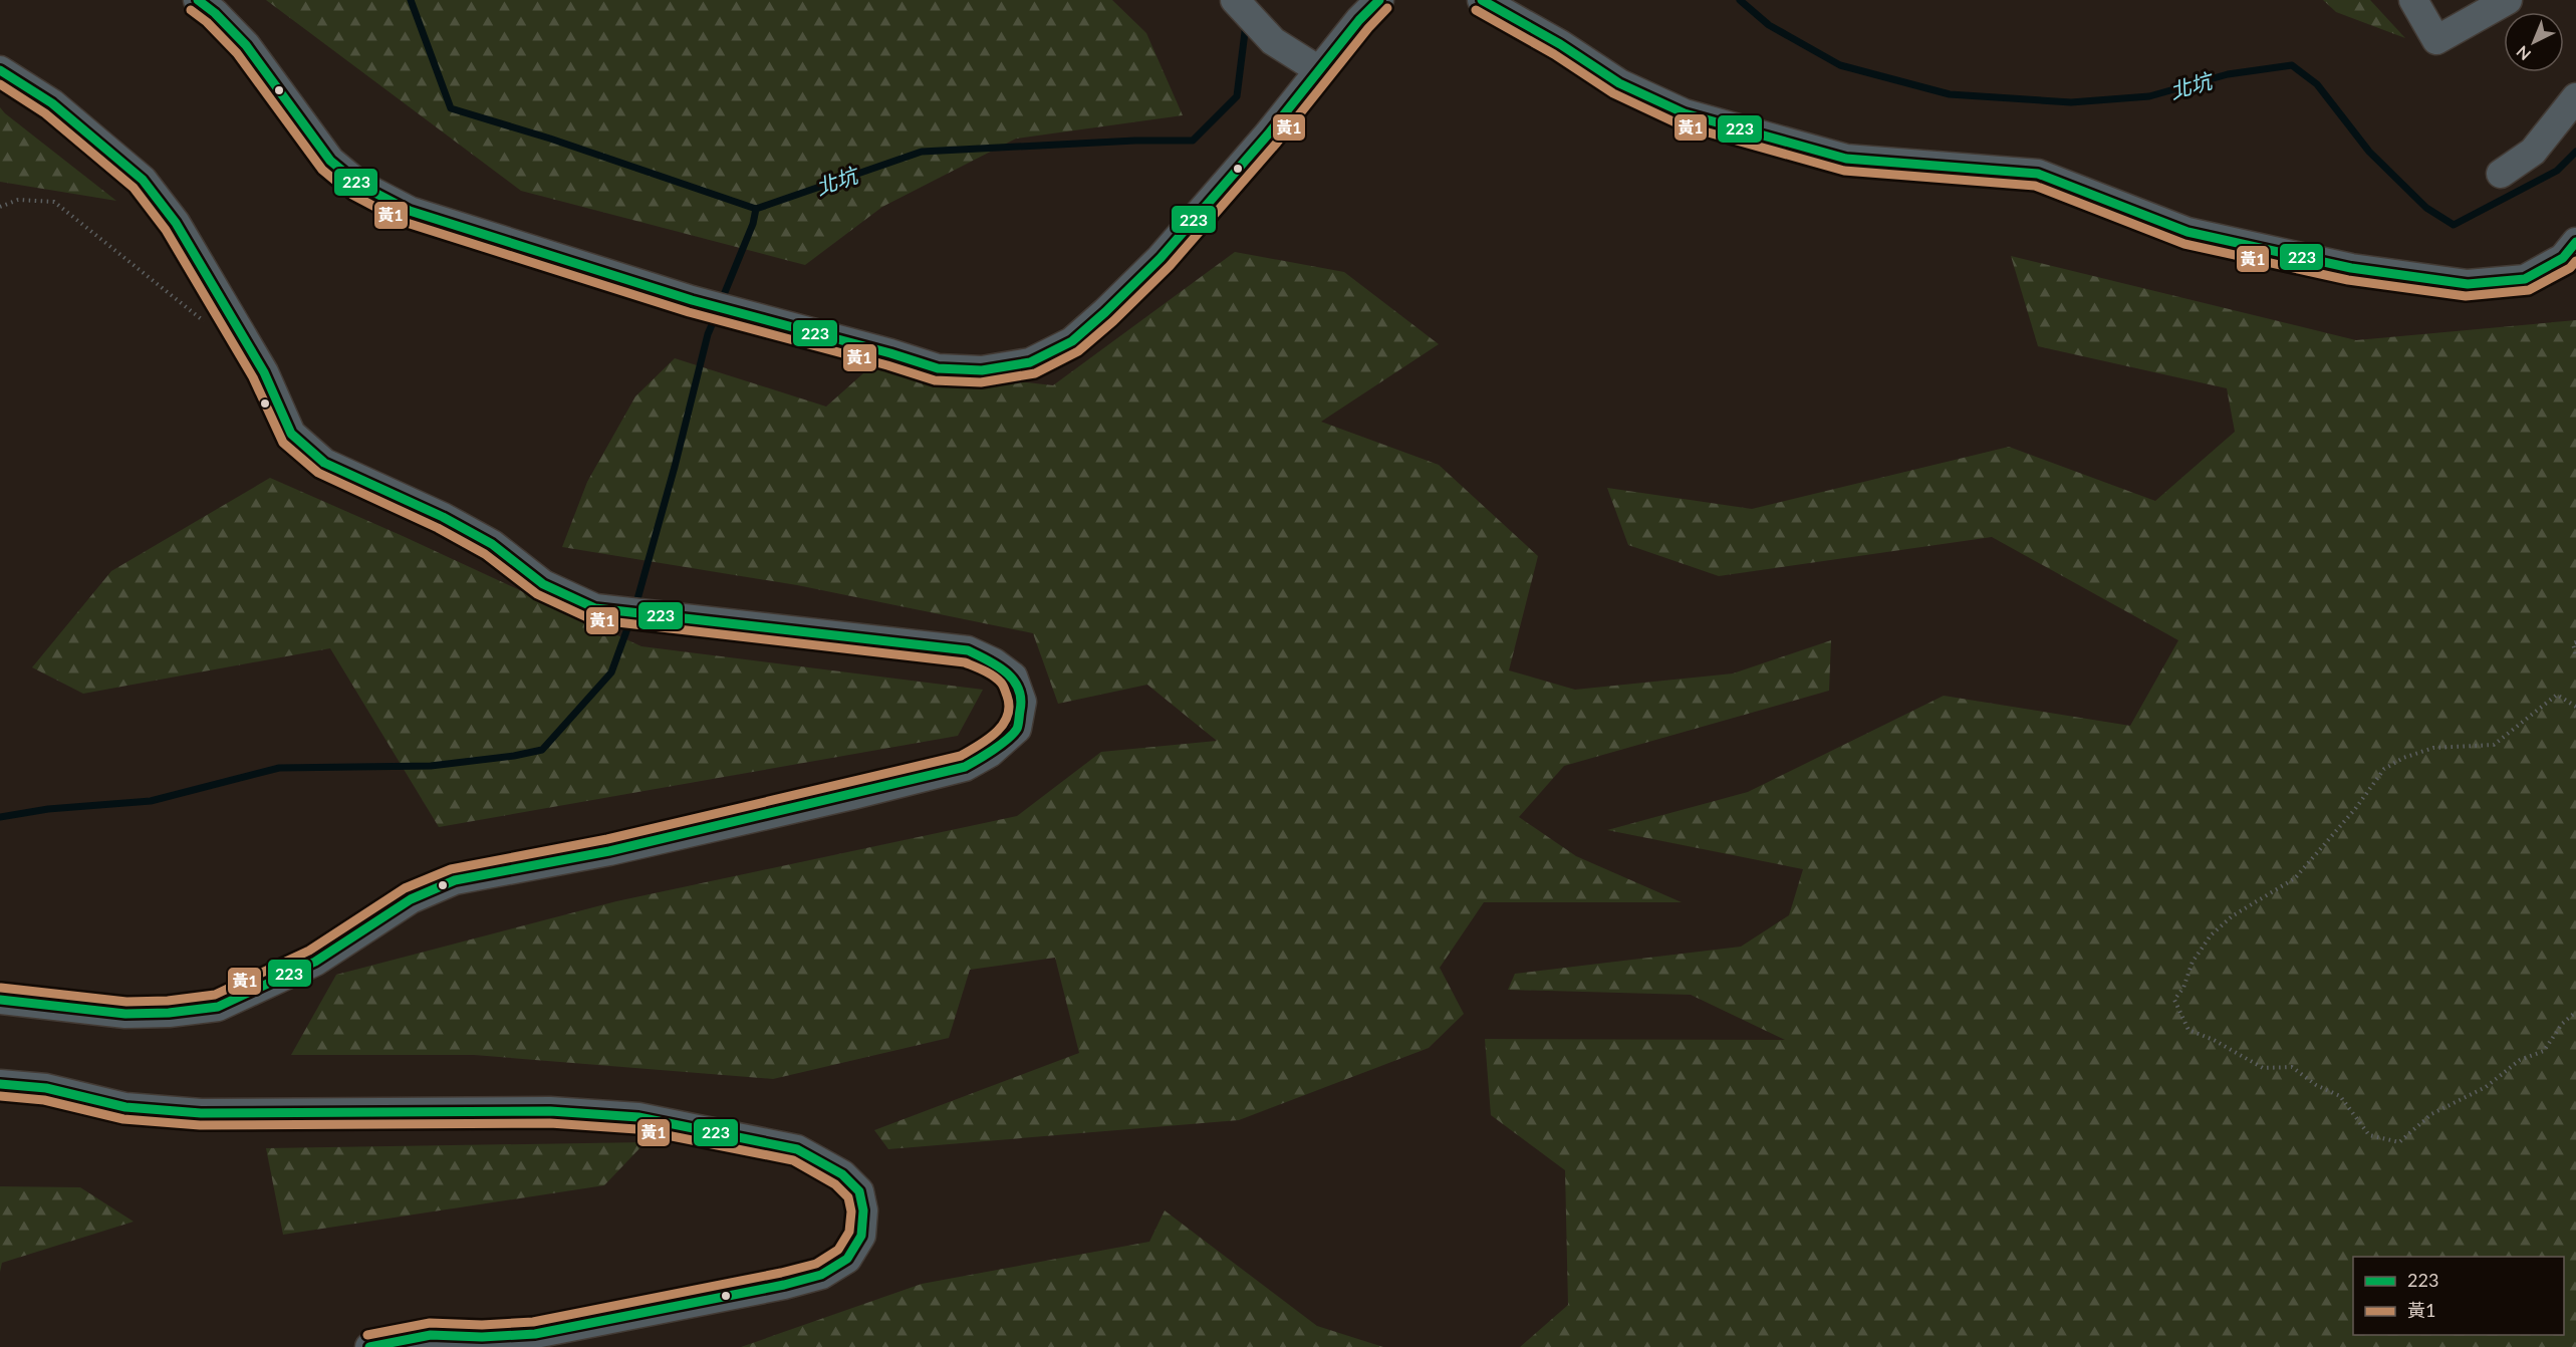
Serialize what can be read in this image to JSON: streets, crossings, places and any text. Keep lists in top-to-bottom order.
{
  "water": ["北坑"],
  "lines": ["transit line 223", "transit line 黃1"],
  "legend": ["223", "黃1"],
  "north": "bottom left"
}
